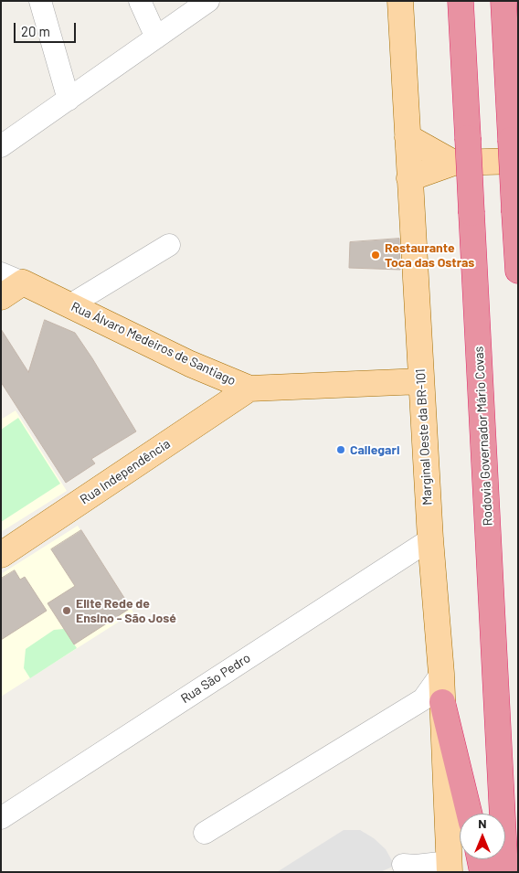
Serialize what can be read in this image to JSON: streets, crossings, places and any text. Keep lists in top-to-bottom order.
{
  "streets": {
    "highway": ["Rodovia Governador Mário Covas"],
    "main road": ["Rua Álvaro Medeiros de Santiago", "Marginal Oeste da BR-101", "Rua Independência"],
    "street": ["Rua São Pedro"]
  },
  "crossings": [
    ["Rua Álvaro Medeiros de Santiago", "Marginal Oeste da BR-101"],
    ["Rua Álvaro Medeiros de Santiago", "Rua Independência"],
    ["Marginal Oeste da BR-101", "Rua São Pedro"]
  ],
  "places": ["Restaurante Toca das Ostras", "Callegari", "Elite Rede de Ensino - São José"],
  "scale_bar": "20 m",
  "north": "top"
}
